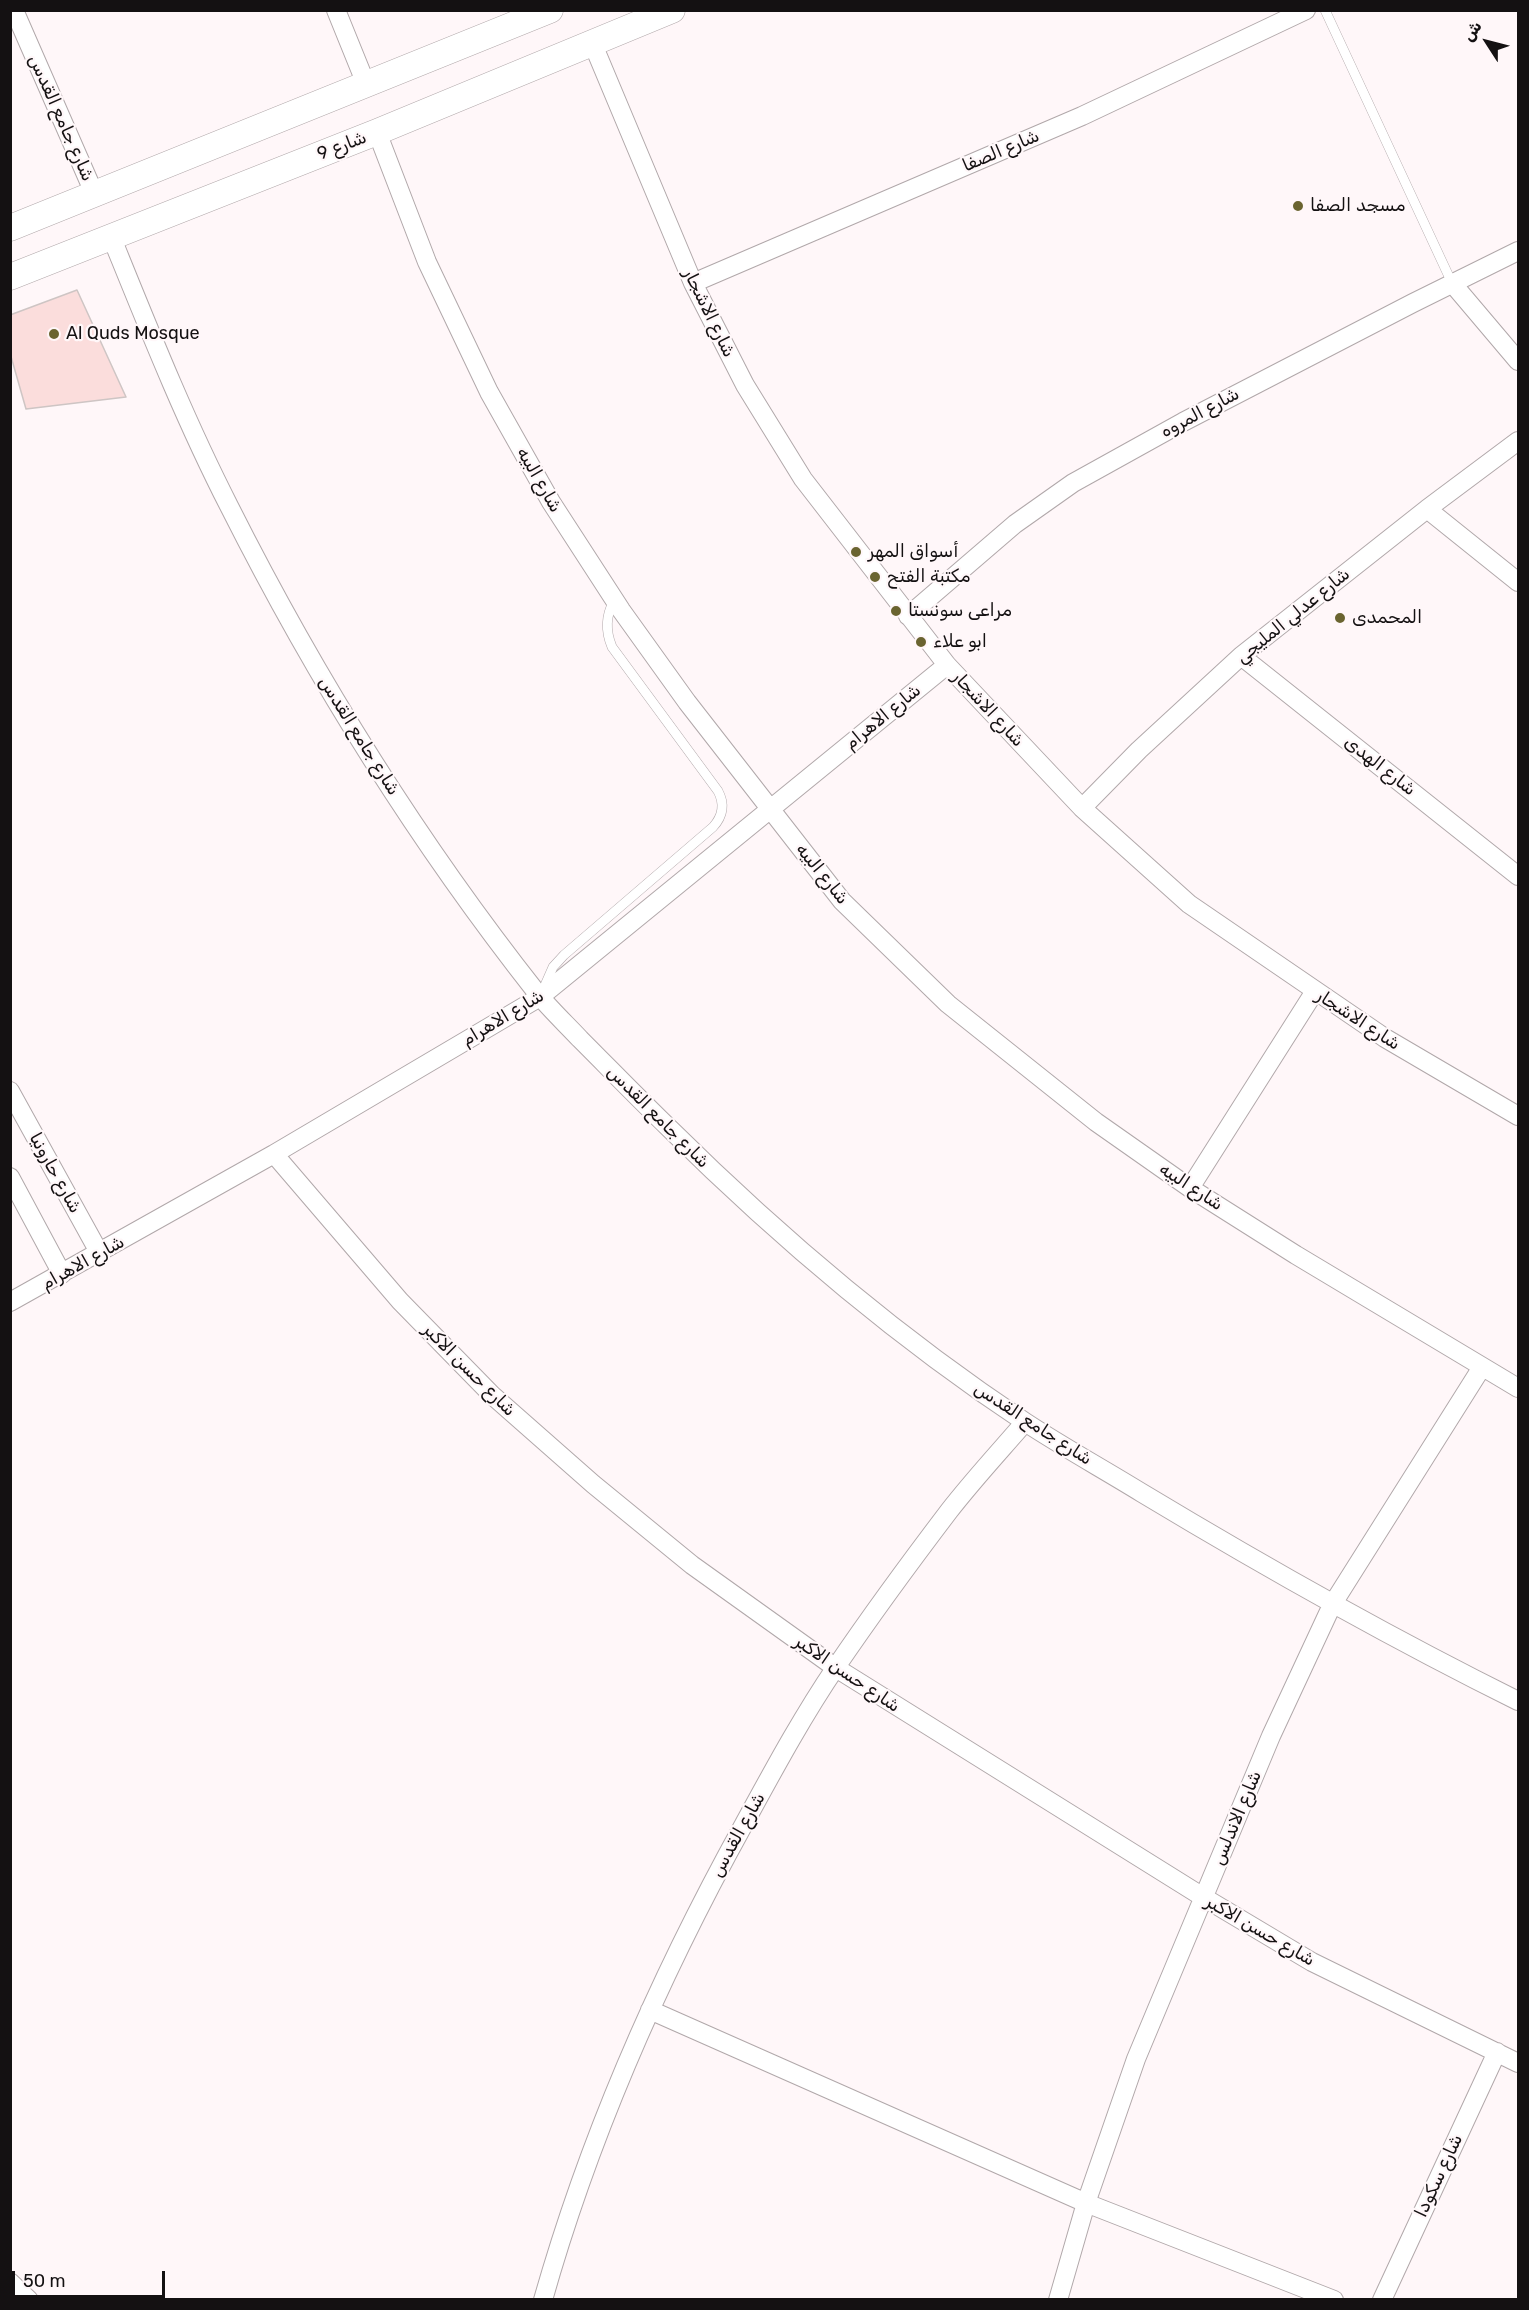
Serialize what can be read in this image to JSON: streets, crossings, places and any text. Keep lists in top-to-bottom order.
{
  "streets": {
    "main road": ["شارع 9"],
    "street": [
      "شارع جامع القدس",
      "شارع الصفا",
      "شارع الاشجار",
      "شارع المروه",
      "شارع البيه",
      "شارع عدلي المليجي",
      "شارع الاهرام",
      "شارع الهدى",
      "شارع حارونيا",
      "شارع حسن الاكبر",
      "شارع الاندلس",
      "شارع القدس",
      "شارع سكودا"
    ]
  },
  "crossings": [
    ["شارع جامع القدس", "شارع 9"],
    ["شارع جامع القدس", "شارع الاهرام"],
    ["شارع جامع القدس", "شارع الاندلس"],
    ["شارع جامع القدس", "شارع القدس"],
    ["شارع 9", "شارع الاشجار"],
    ["شارع 9", "شارع البيه"],
    ["شارع الصفا", "شارع الاشجار"],
    ["شارع الاشجار", "شارع المروه"],
    ["شارع الاشجار", "شارع عدلي المليجي"],
    ["شارع الاشجار", "شارع الاهرام"],
    ["شارع البيه", "شارع الاهرام"],
    ["شارع البيه", "شارع الاندلس"],
    ["شارع عدلي المليجي", "شارع الهدى"],
    ["شارع الاهرام", "شارع حارونيا"],
    ["شارع الاهرام", "شارع حسن الاكبر"],
    ["شارع حسن الاكبر", "شارع الاندلس"],
    ["شارع حسن الاكبر", "شارع القدس"],
    ["شارع حسن الاكبر", "شارع سكودا"]
  ],
  "places": [
    "مسجد الصفا",
    "Al Quds Mosque",
    "أسواق المهر",
    "مكتبة الفتح",
    "مراعى سونستا",
    "المحمدى",
    "ابو علاء"
  ],
  "scale_bar": "50 m",
  "north": "top left"
}
